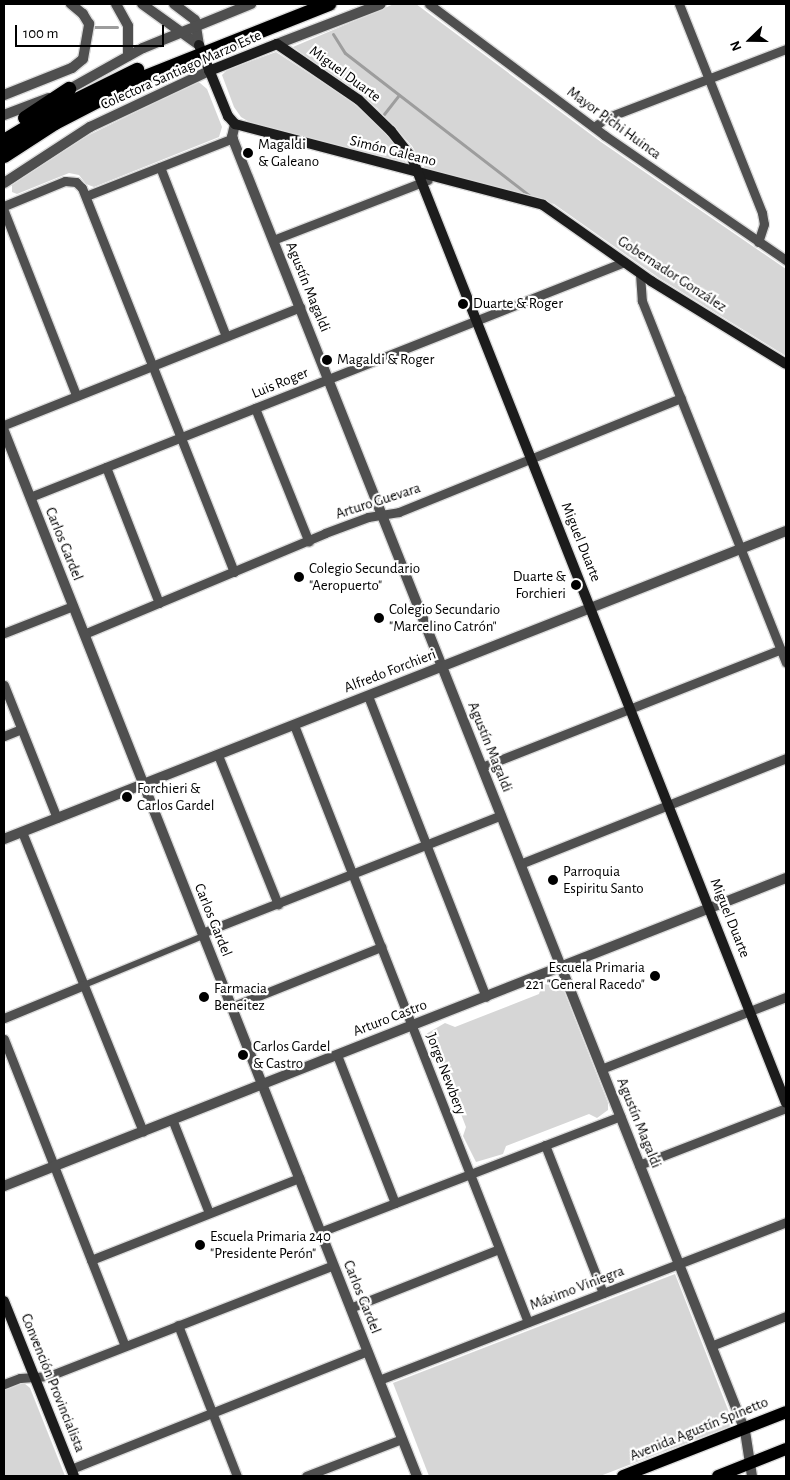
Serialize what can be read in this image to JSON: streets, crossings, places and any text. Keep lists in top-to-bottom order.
{
  "streets": {
    "main road": [
      "Colectora Santiago Marzo Este",
      "Miguel Duarte",
      "Simón Galeano",
      "Gobernador González",
      "Convención Provincialista",
      "Avenida Agustín Spinetto"
    ],
    "street": [
      "Mayor Pichi Huinca",
      "Agustín Magaldi",
      "Luis Roger",
      "Arturo Guevara",
      "Carlos Gardel",
      "Alfredo Forchieri",
      "Arturo Castro",
      "Jorge Newbery",
      "Máximo Viniegra"
    ]
  },
  "crossings": [
    ["Colectora Santiago Marzo Este", "Miguel Duarte"],
    ["Miguel Duarte", "Simón Galeano"],
    ["Miguel Duarte", "Luis Roger"],
    ["Miguel Duarte", "Arturo Guevara"],
    ["Miguel Duarte", "Alfredo Forchieri"],
    ["Miguel Duarte", "Arturo Castro"],
    ["Simón Galeano", "Gobernador González"],
    ["Simón Galeano", "Agustín Magaldi"],
    ["Gobernador González", "Luis Roger"],
    ["Agustín Magaldi", "Luis Roger"],
    ["Agustín Magaldi", "Arturo Guevara"],
    ["Agustín Magaldi", "Alfredo Forchieri"],
    ["Agustín Magaldi", "Arturo Castro"],
    ["Agustín Magaldi", "Máximo Viniegra"],
    ["Agustín Magaldi", "Avenida Agustín Spinetto"],
    ["Luis Roger", "Carlos Gardel"],
    ["Arturo Guevara", "Carlos Gardel"],
    ["Carlos Gardel", "Alfredo Forchieri"],
    ["Carlos Gardel", "Arturo Castro"],
    ["Carlos Gardel", "Máximo Viniegra"],
    ["Alfredo Forchieri", "Jorge Newbery"],
    ["Arturo Castro", "Jorge Newbery"],
    ["Jorge Newbery", "Máximo Viniegra"]
  ],
  "places": [
    "Magaldi & Galeano",
    "Duarte & Roger",
    "Magaldi & Roger",
    "Colegio Secundario \"Aeropuerto\"",
    "Duarte & Forchieri",
    "Colegio Secundario \"Marcelino Catrón\"",
    "Forchieri & Carlos Gardel",
    "Parroquia Espiritu Santo",
    "Escuela Primaria 221 \"General Racedo\"",
    "Farmacia Beneitez",
    "Carlos Gardel & Castro",
    "Escuela Primaria 240 \"Presidente Perón\""
  ],
  "scale_bar": "100 m",
  "north": "left"
}
